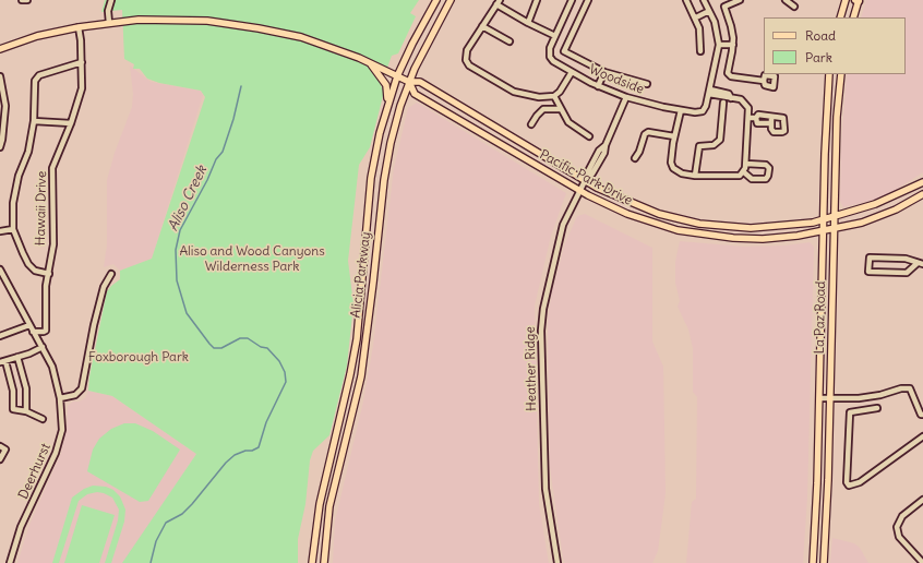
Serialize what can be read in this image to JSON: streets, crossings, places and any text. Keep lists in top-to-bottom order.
{
  "streets": {
    "main road": ["Pacific Park Drive", "Alicia Parkway", "La Paz Road"],
    "street": [
      "Woodside",
      "Hawaii Drive",
      "Heather Ridge",
      "Deerhurst"
    ]
  },
  "crossings": [
    ["Woodside", "Heather Ridge"],
    ["Pacific Park Drive", "Hawaii Drive"],
    ["Pacific Park Drive", "Alicia Parkway"],
    ["Pacific Park Drive", "La Paz Road"],
    ["Pacific Park Drive", "Heather Ridge"],
    ["Hawaii Drive", "Deerhurst"]
  ],
  "water": ["Aliso Creek"],
  "parks": ["Aliso and Wood Canyons Wilderness Park", "Foxborough Park"],
  "legend": ["Road", "Park"]
}
